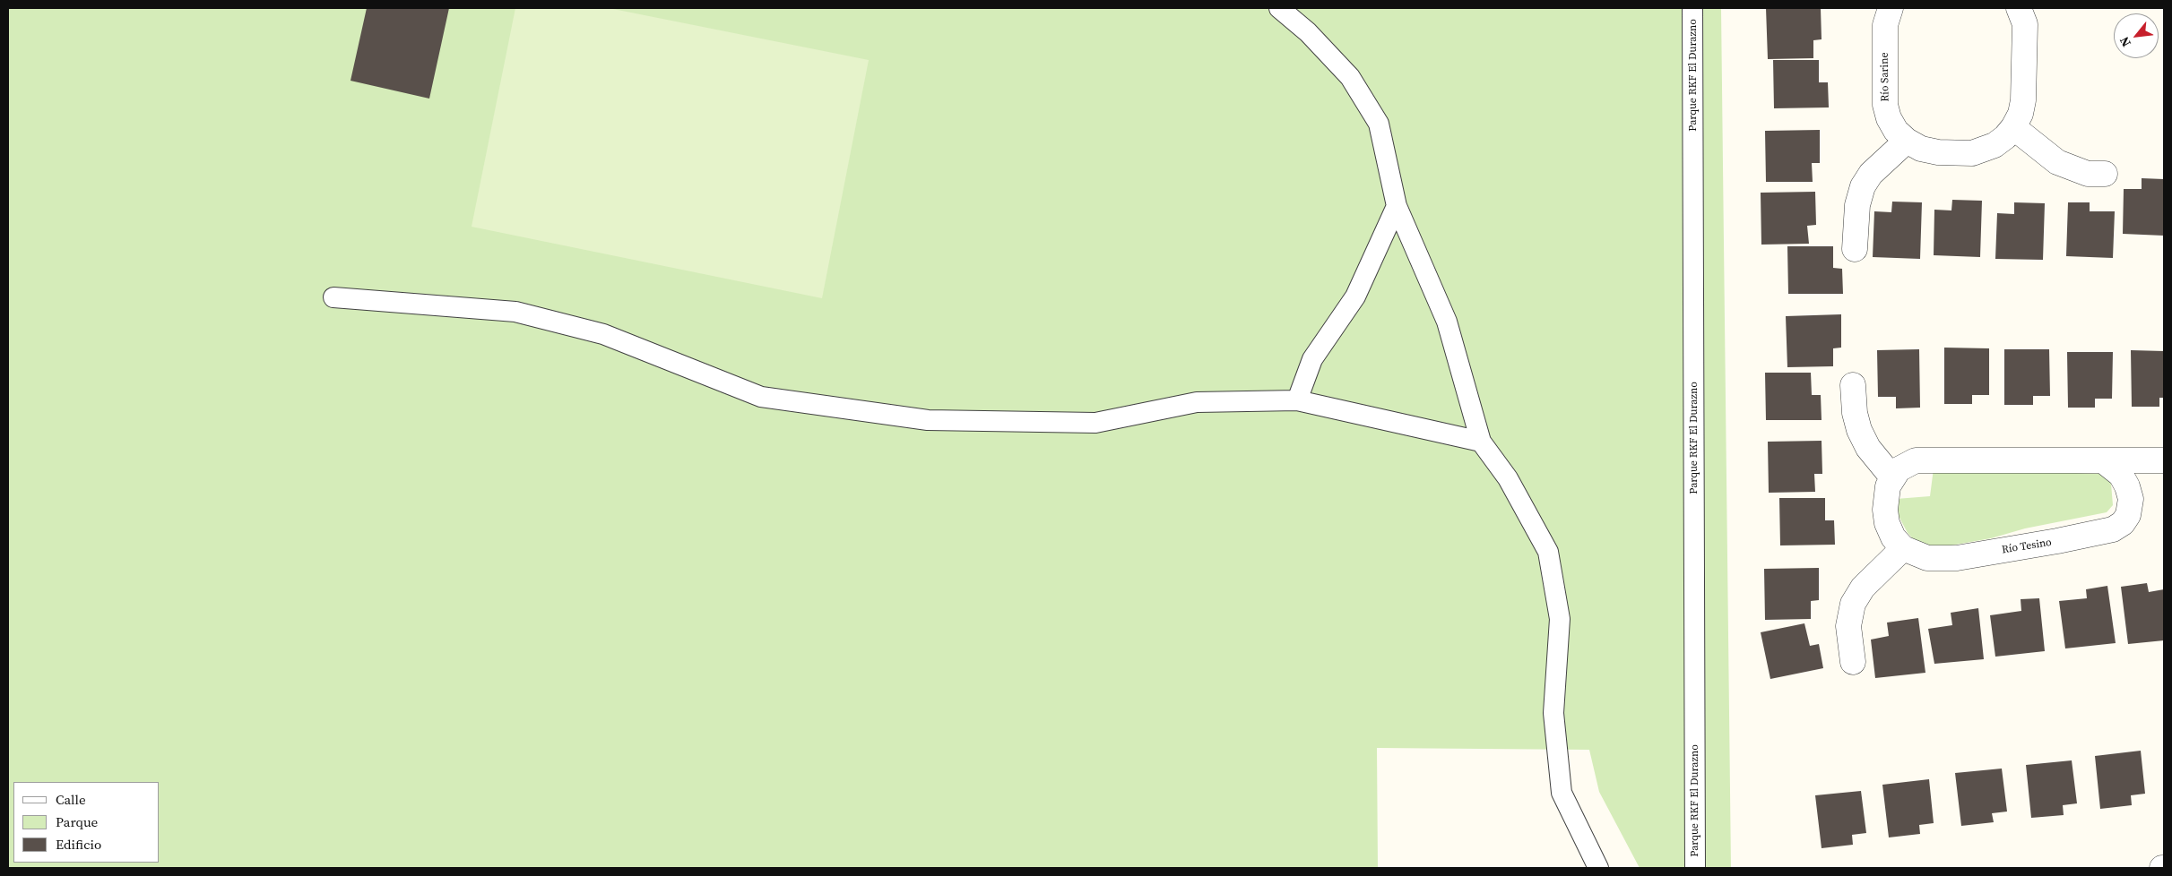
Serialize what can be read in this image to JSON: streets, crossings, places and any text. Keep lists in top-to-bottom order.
{
  "streets": {
    "street": ["Río Sarine", "Río Tesino"],
    "lane": ["Parque RKF El Durazno"]
  },
  "legend": ["Calle", "Parque", "Edificio"],
  "north": "bottom left"
}
